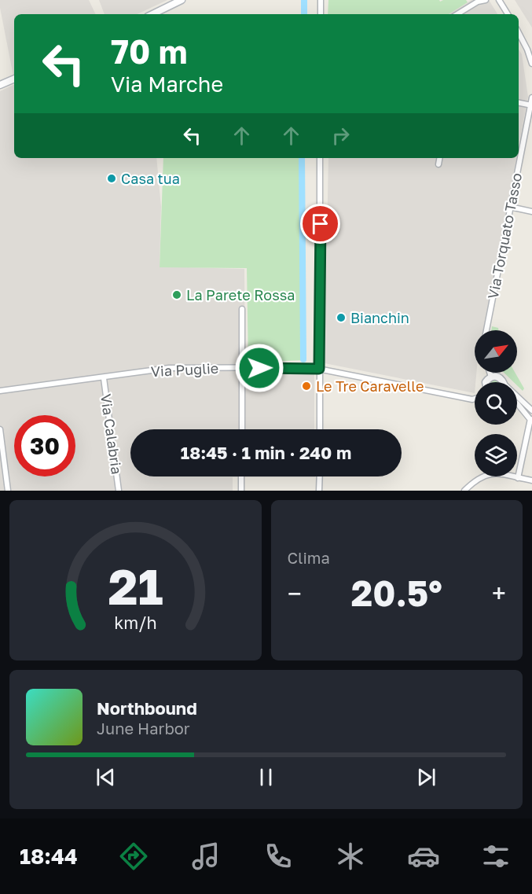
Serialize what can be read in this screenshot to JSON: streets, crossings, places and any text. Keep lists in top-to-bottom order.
{
  "streets": {
    "street": ["Via Torquato Tasso", "Via Puglie", "Via Calabria"]
  },
  "crossings": [
    ["Via Puglie", "Via Calabria"]
  ],
  "places": [
    "Casa tua",
    "La Parete Rossa",
    "Bianchin",
    "Le Tre Caravelle"
  ],
  "north": "top right",
  "page": {
    "turn": ["70 m", "Via Marche"],
    "limit": "30",
    "trip": "18:45 · 1 min · 240 m",
    "tile": "Clima",
    "heat": ["−", "20.5°", "+"],
    "song": ["Northbound", "June Harbor"],
    "tabs": "18:44",
    "gauge": ["21", "km/h"]
  }
}
